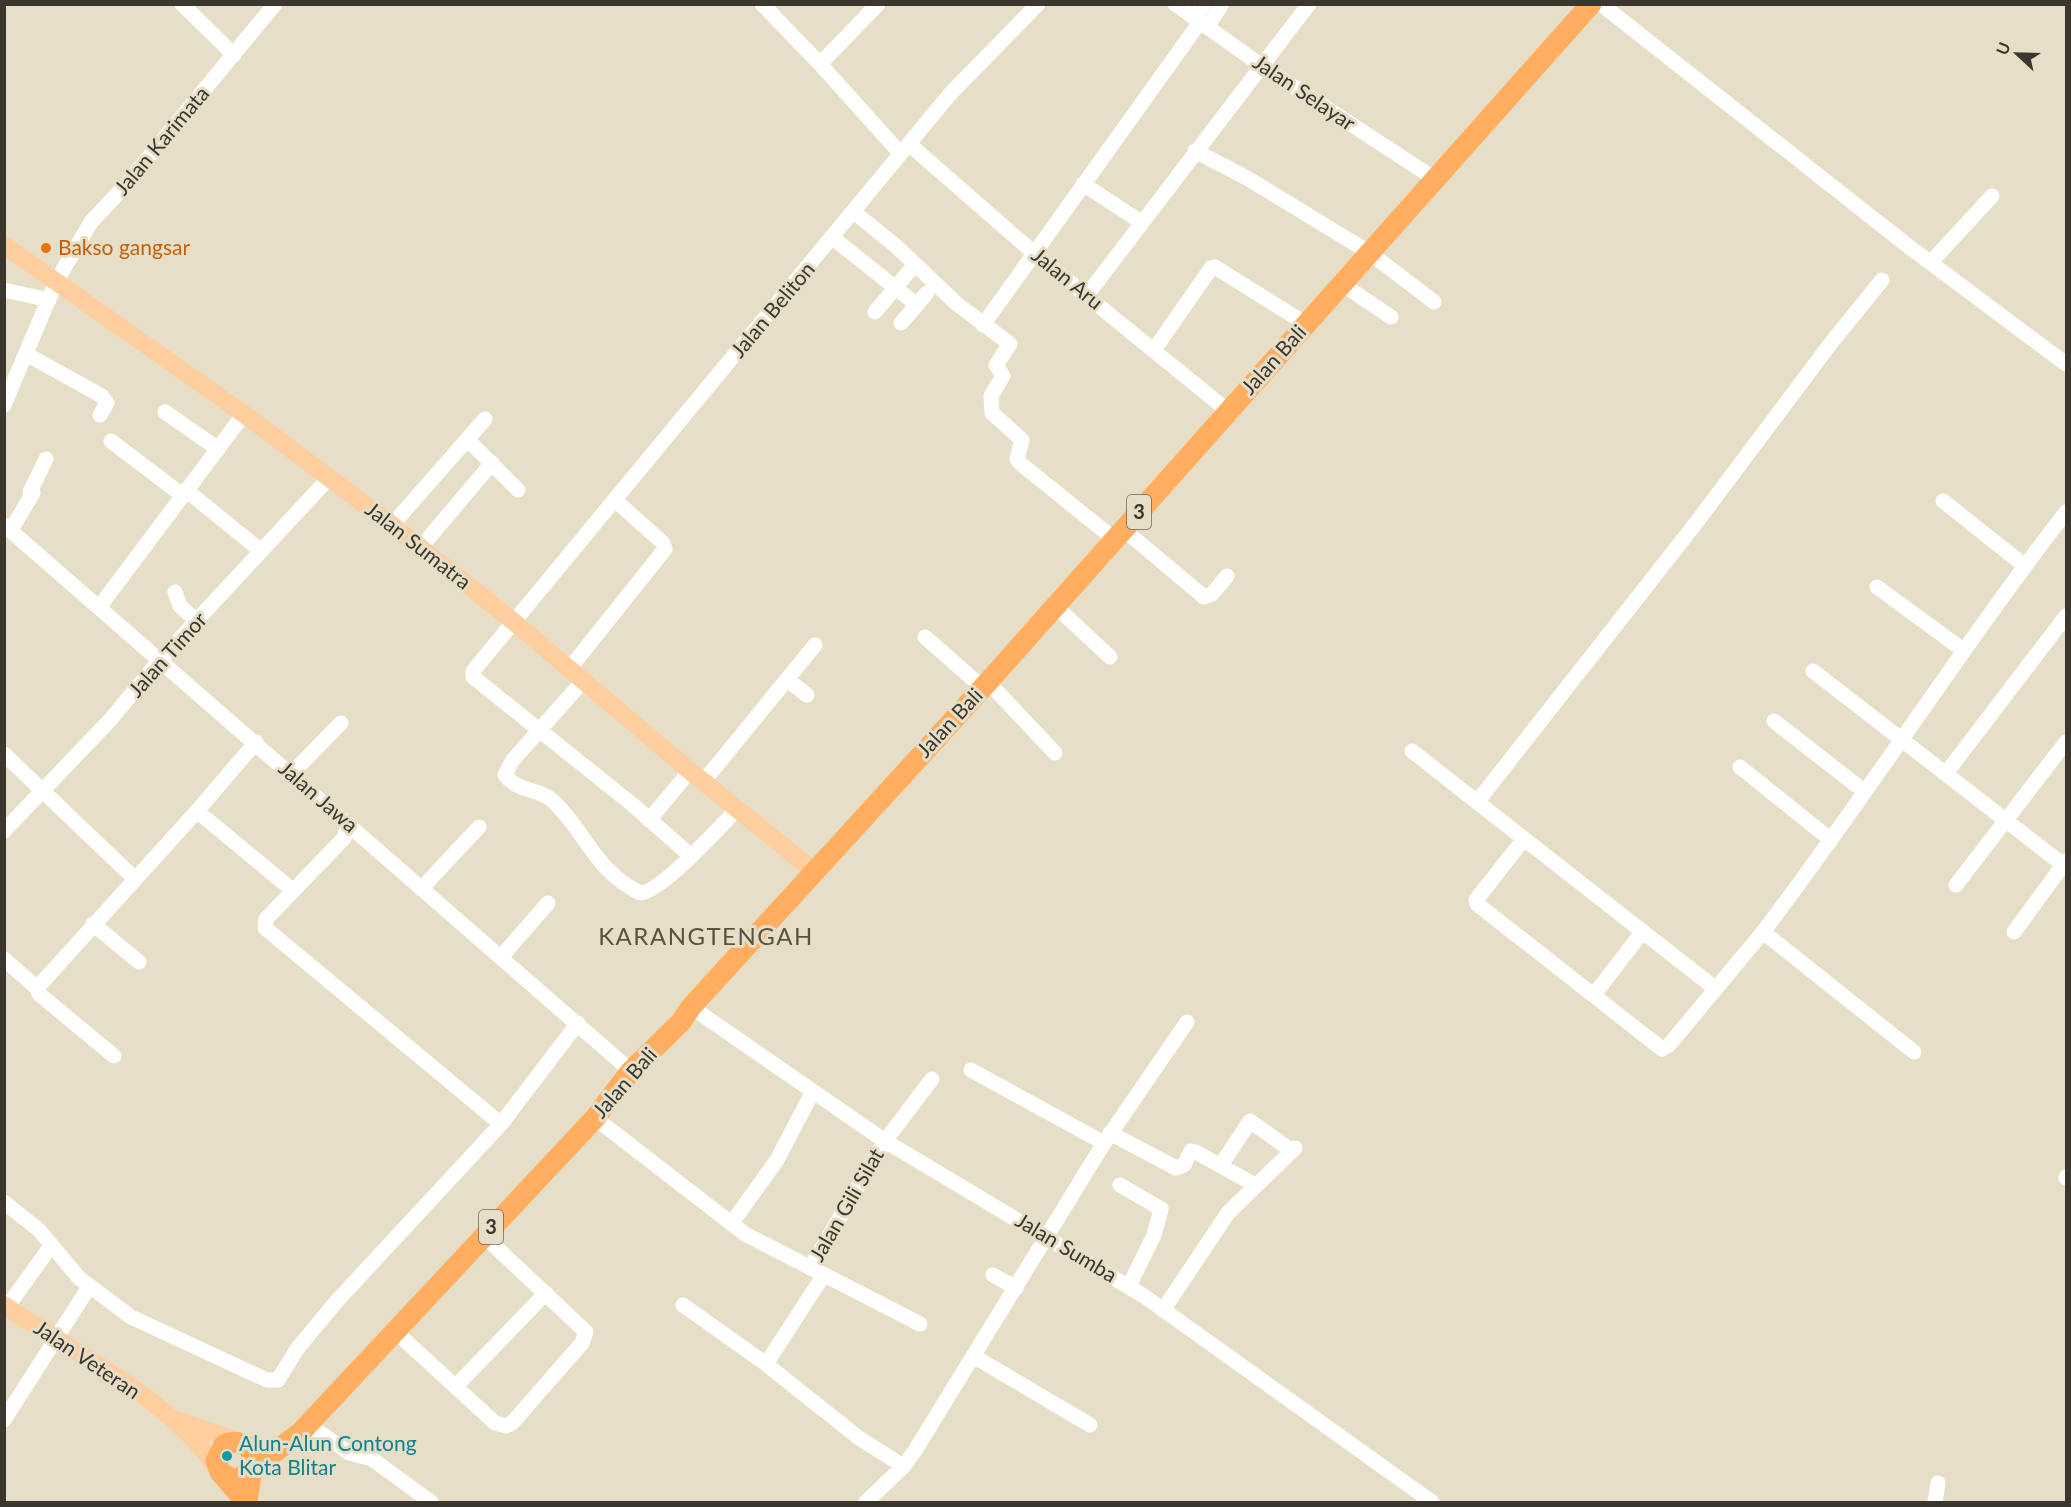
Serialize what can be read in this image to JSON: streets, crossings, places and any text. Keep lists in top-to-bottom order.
{
  "streets": {
    "highway": ["Jalan Bali", "3"],
    "main road": ["Jalan Sumatra", "Jalan Veteran"],
    "street": [
      "Jalan Selayar",
      "Jalan Karimata",
      "Jalan Aru",
      "Jalan Beliton",
      "Jalan Timor",
      "Jalan Jawa",
      "Jalan Gili Silat",
      "Jalan Sumba"
    ]
  },
  "crossings": [
    ["Jalan Selayar", "Jalan Bali"],
    ["Jalan Karimata", "Jalan Sumatra"],
    ["Jalan Aru", "Jalan Beliton"],
    ["Jalan Aru", "Jalan Bali"],
    ["Jalan Beliton", "Jalan Sumatra"],
    ["Jalan Bali", "3"],
    ["Jalan Bali", "Jalan Sumatra"],
    ["Jalan Bali", "Jalan Jawa"],
    ["Jalan Bali", "Jalan Sumba"],
    ["3", "Jalan Veteran"],
    ["Jalan Sumatra", "Jalan Timor"],
    ["Jalan Timor", "Jalan Jawa"],
    ["Jalan Gili Silat", "Jalan Sumba"]
  ],
  "districts": ["KARANGTENGAH"],
  "places": ["Bakso gangsar", "Alun-Alun Contong Kota Blitar"],
  "north": "left"
}
